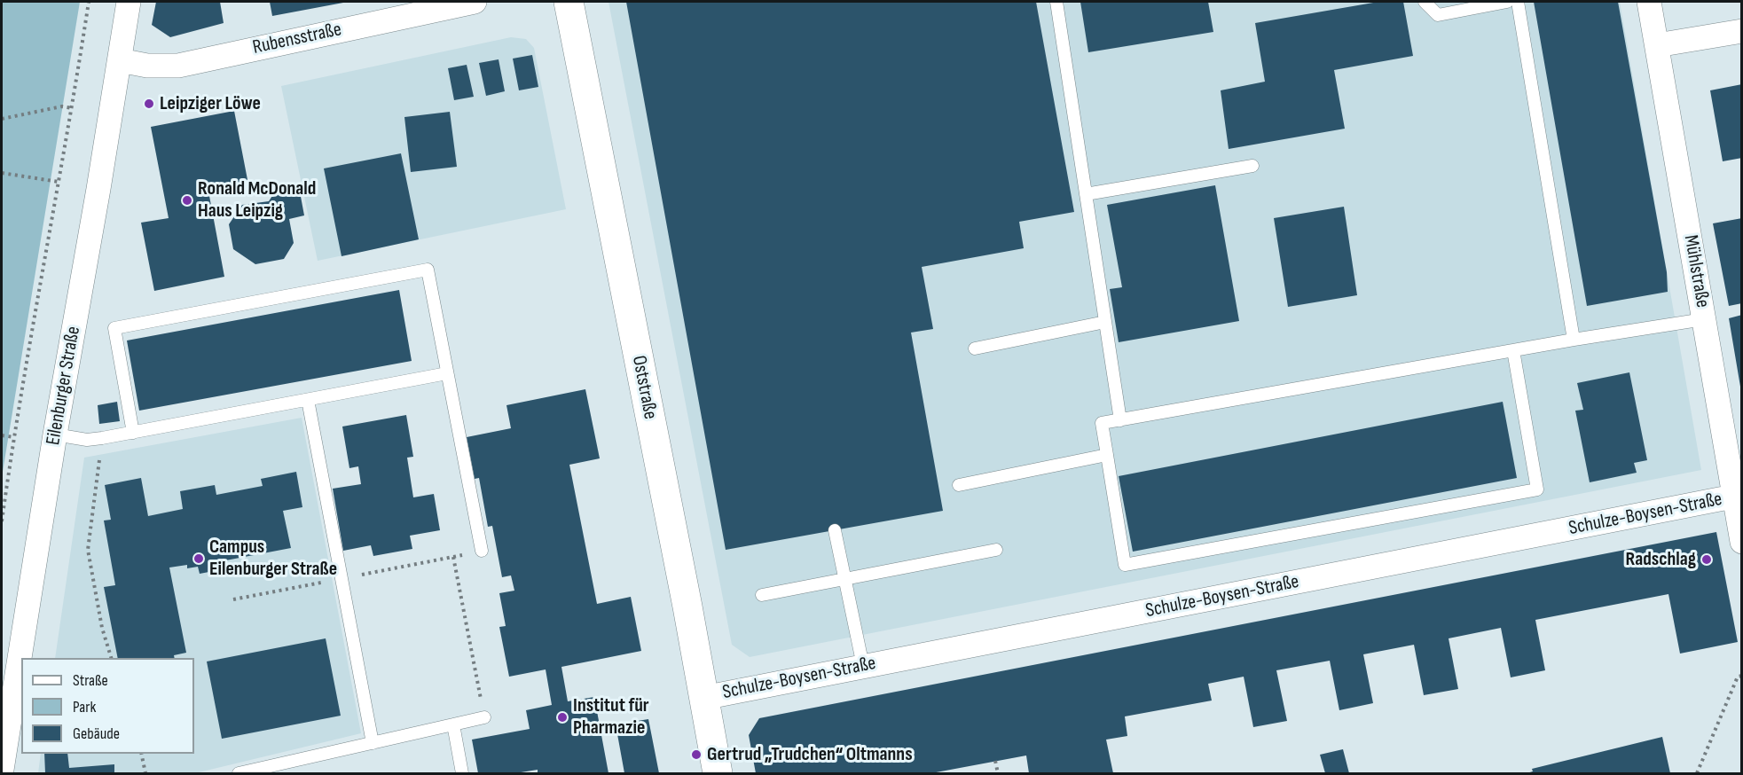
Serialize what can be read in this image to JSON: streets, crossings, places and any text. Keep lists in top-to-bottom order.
{
  "streets": {
    "street": [
      "Rubensstraße",
      "Mühlstraße",
      "Eilenburger Straße",
      "Oststraße",
      "Schulze-Boysen-Straße"
    ]
  },
  "crossings": [
    ["Rubensstraße", "Eilenburger Straße"],
    ["Mühlstraße", "Schulze-Boysen-Straße"],
    ["Oststraße", "Schulze-Boysen-Straße"]
  ],
  "places": [
    "Leipziger Löwe",
    "Ronald McDonald Haus Leipzig",
    "Campus Eilenburger Straße",
    "Radschlag",
    "Institut für Pharmazie",
    "Gertrud „Trudchen“ Oltmanns"
  ],
  "legend": ["Straße", "Park", "Gebäude"]
}
